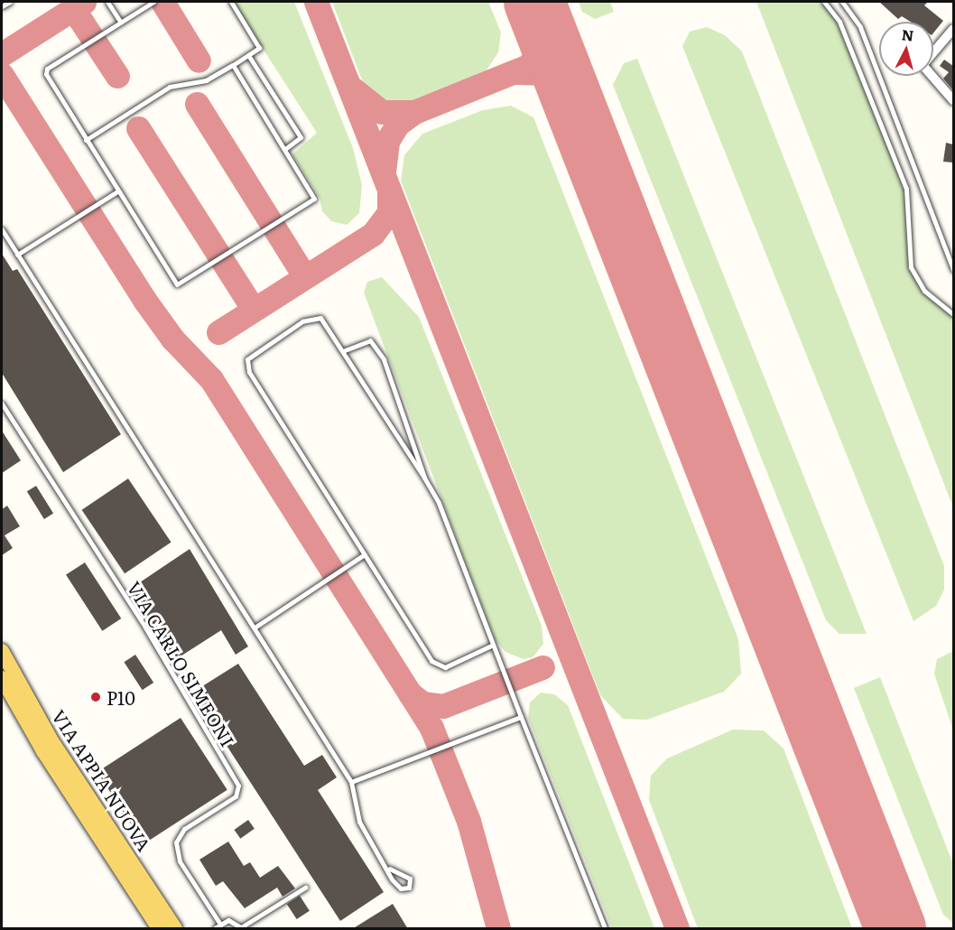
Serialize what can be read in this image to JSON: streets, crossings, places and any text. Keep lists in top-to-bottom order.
{
  "streets": {
    "main road": ["VIA APPIA NUOVA"],
    "lane": ["VIA CARLO SIMEONI"]
  },
  "places": ["P10"],
  "north": "top"
}
